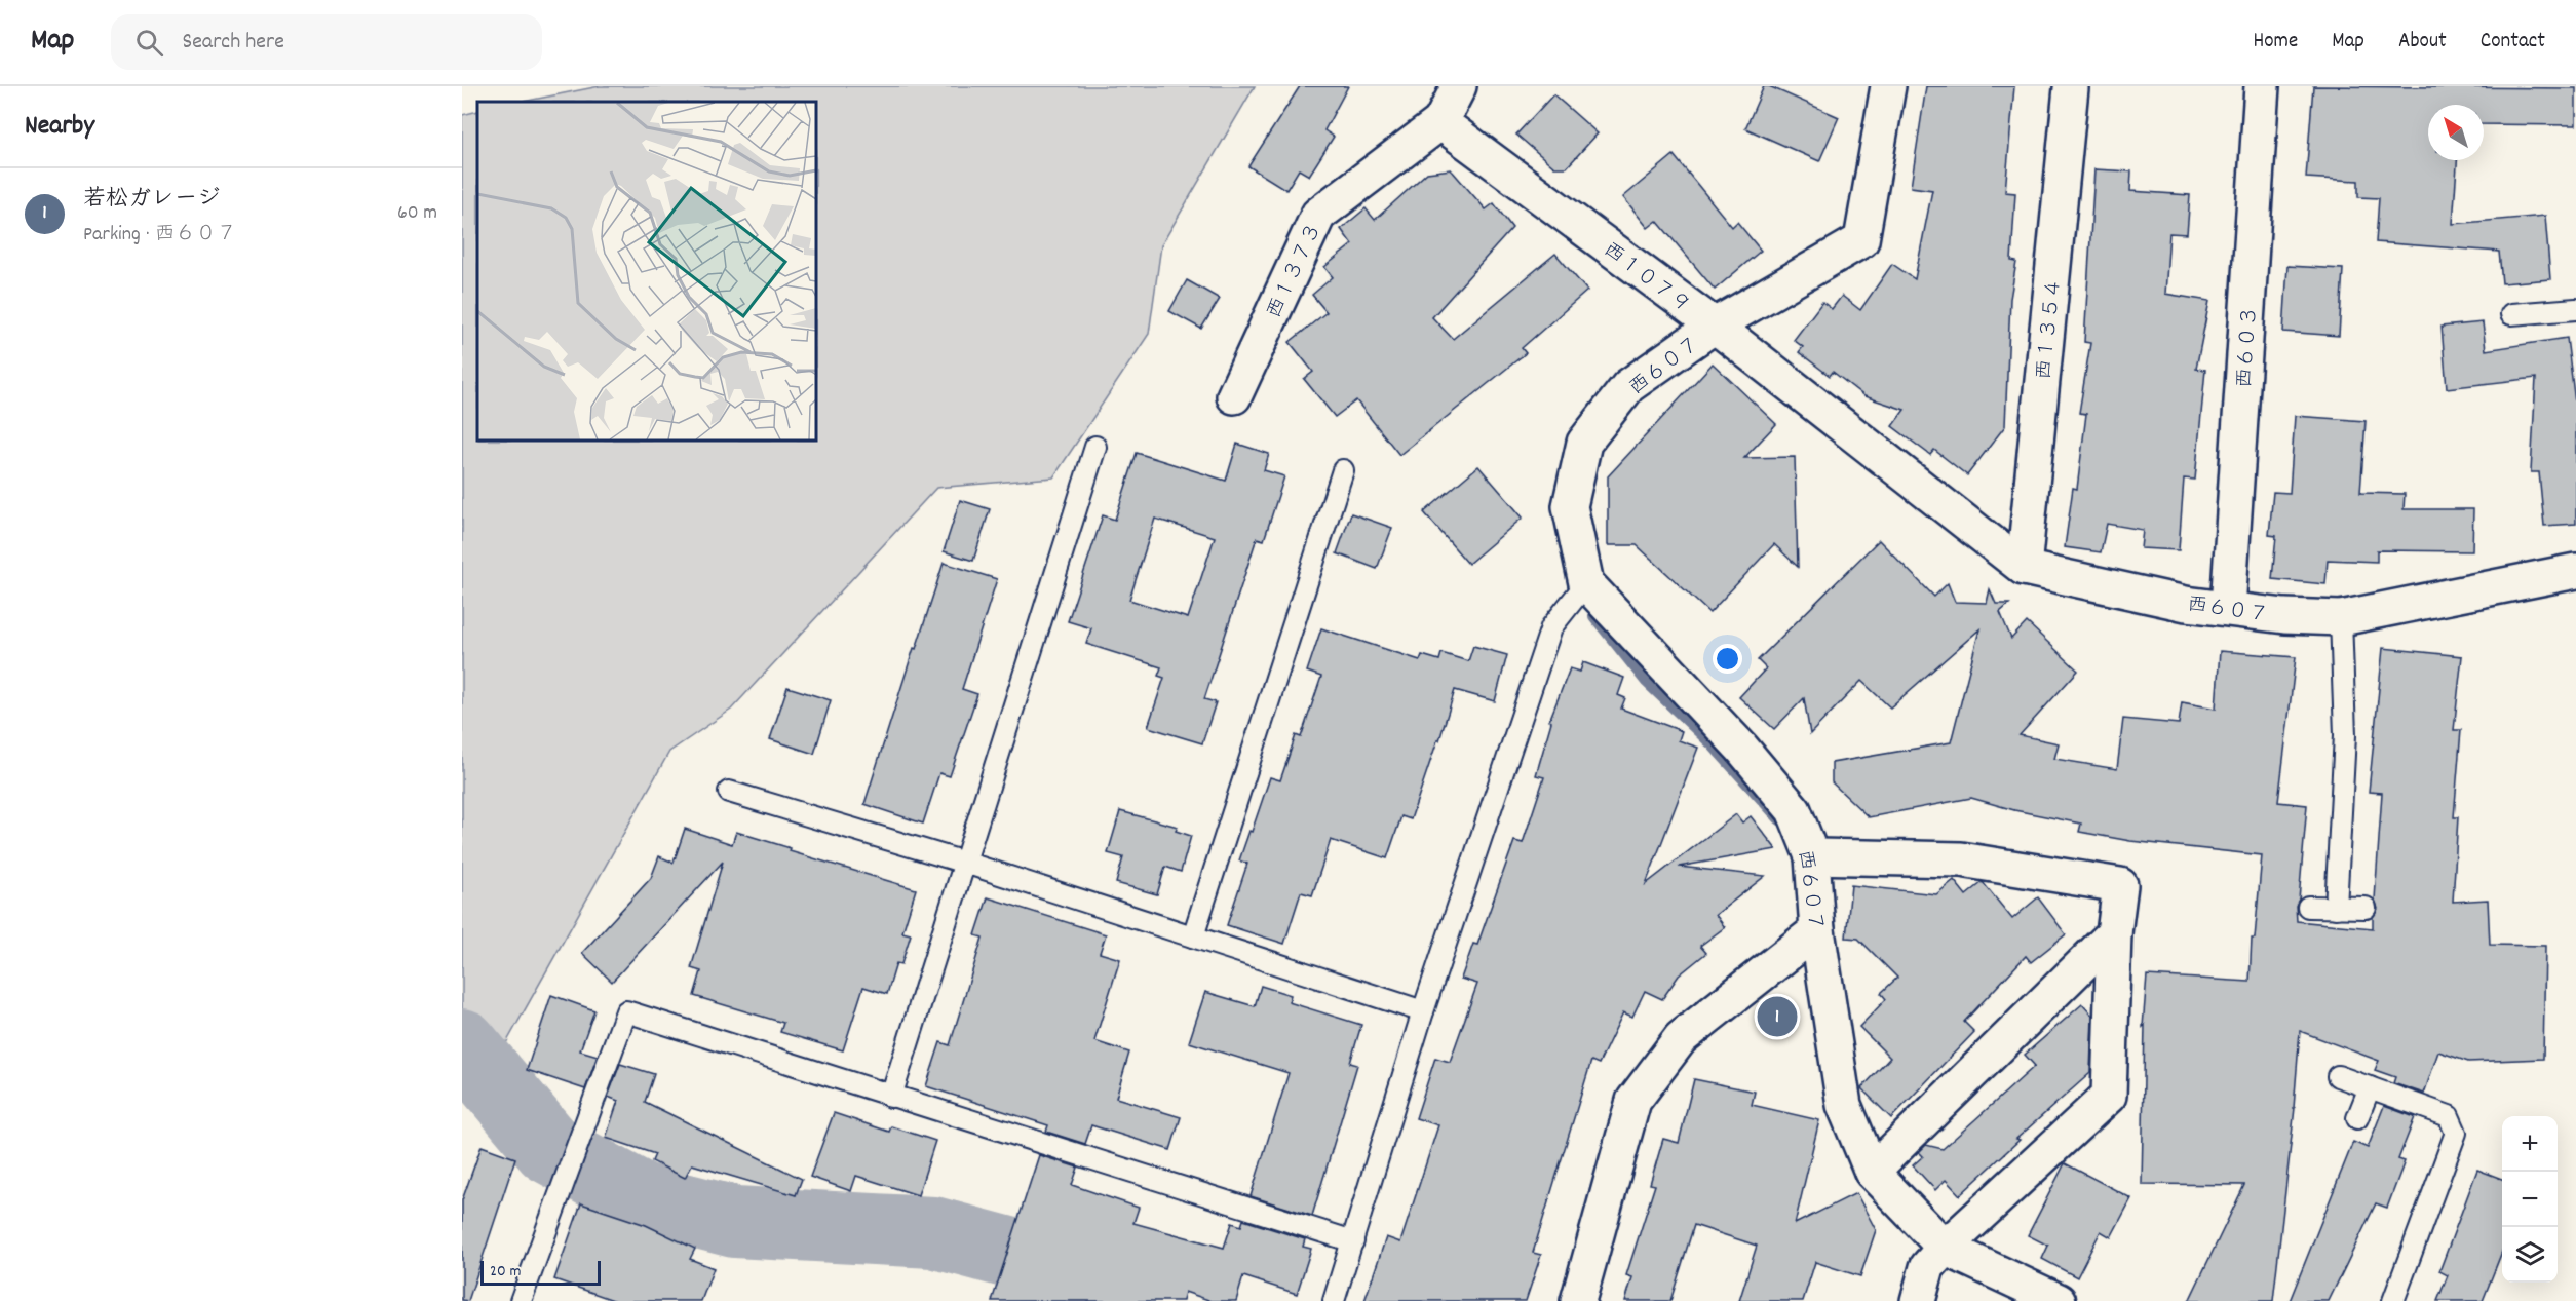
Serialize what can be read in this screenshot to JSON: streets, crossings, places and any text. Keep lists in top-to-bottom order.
{
  "streets": {
    "street": [
      "西１３７３",
      "西１０７９",
      "西１３５４",
      "西６０３",
      "西６０７"
    ]
  },
  "crossings": [
    ["西１３７３", "西１０７９"],
    ["西１０７９", "西６０７"],
    ["西１３５４", "西６０７"],
    ["西６０３", "西６０７"]
  ],
  "scale_bar": "20 m",
  "north": "top left",
  "page": {
    "header": "Map",
    "search": "Search here",
    "nav": [
      "Home",
      "Map",
      "About",
      "Contact"
    ],
    "heading": "Nearby",
    "list": [
      {
        "mark": "1",
        "name": "若松ガレージ",
        "note": "Parking · 西６０７",
        "value": "60 m"
      }
    ],
    "pins": "1",
    "map_buttons": ["+", "−"],
    "scale": "20 m"
  }
}
